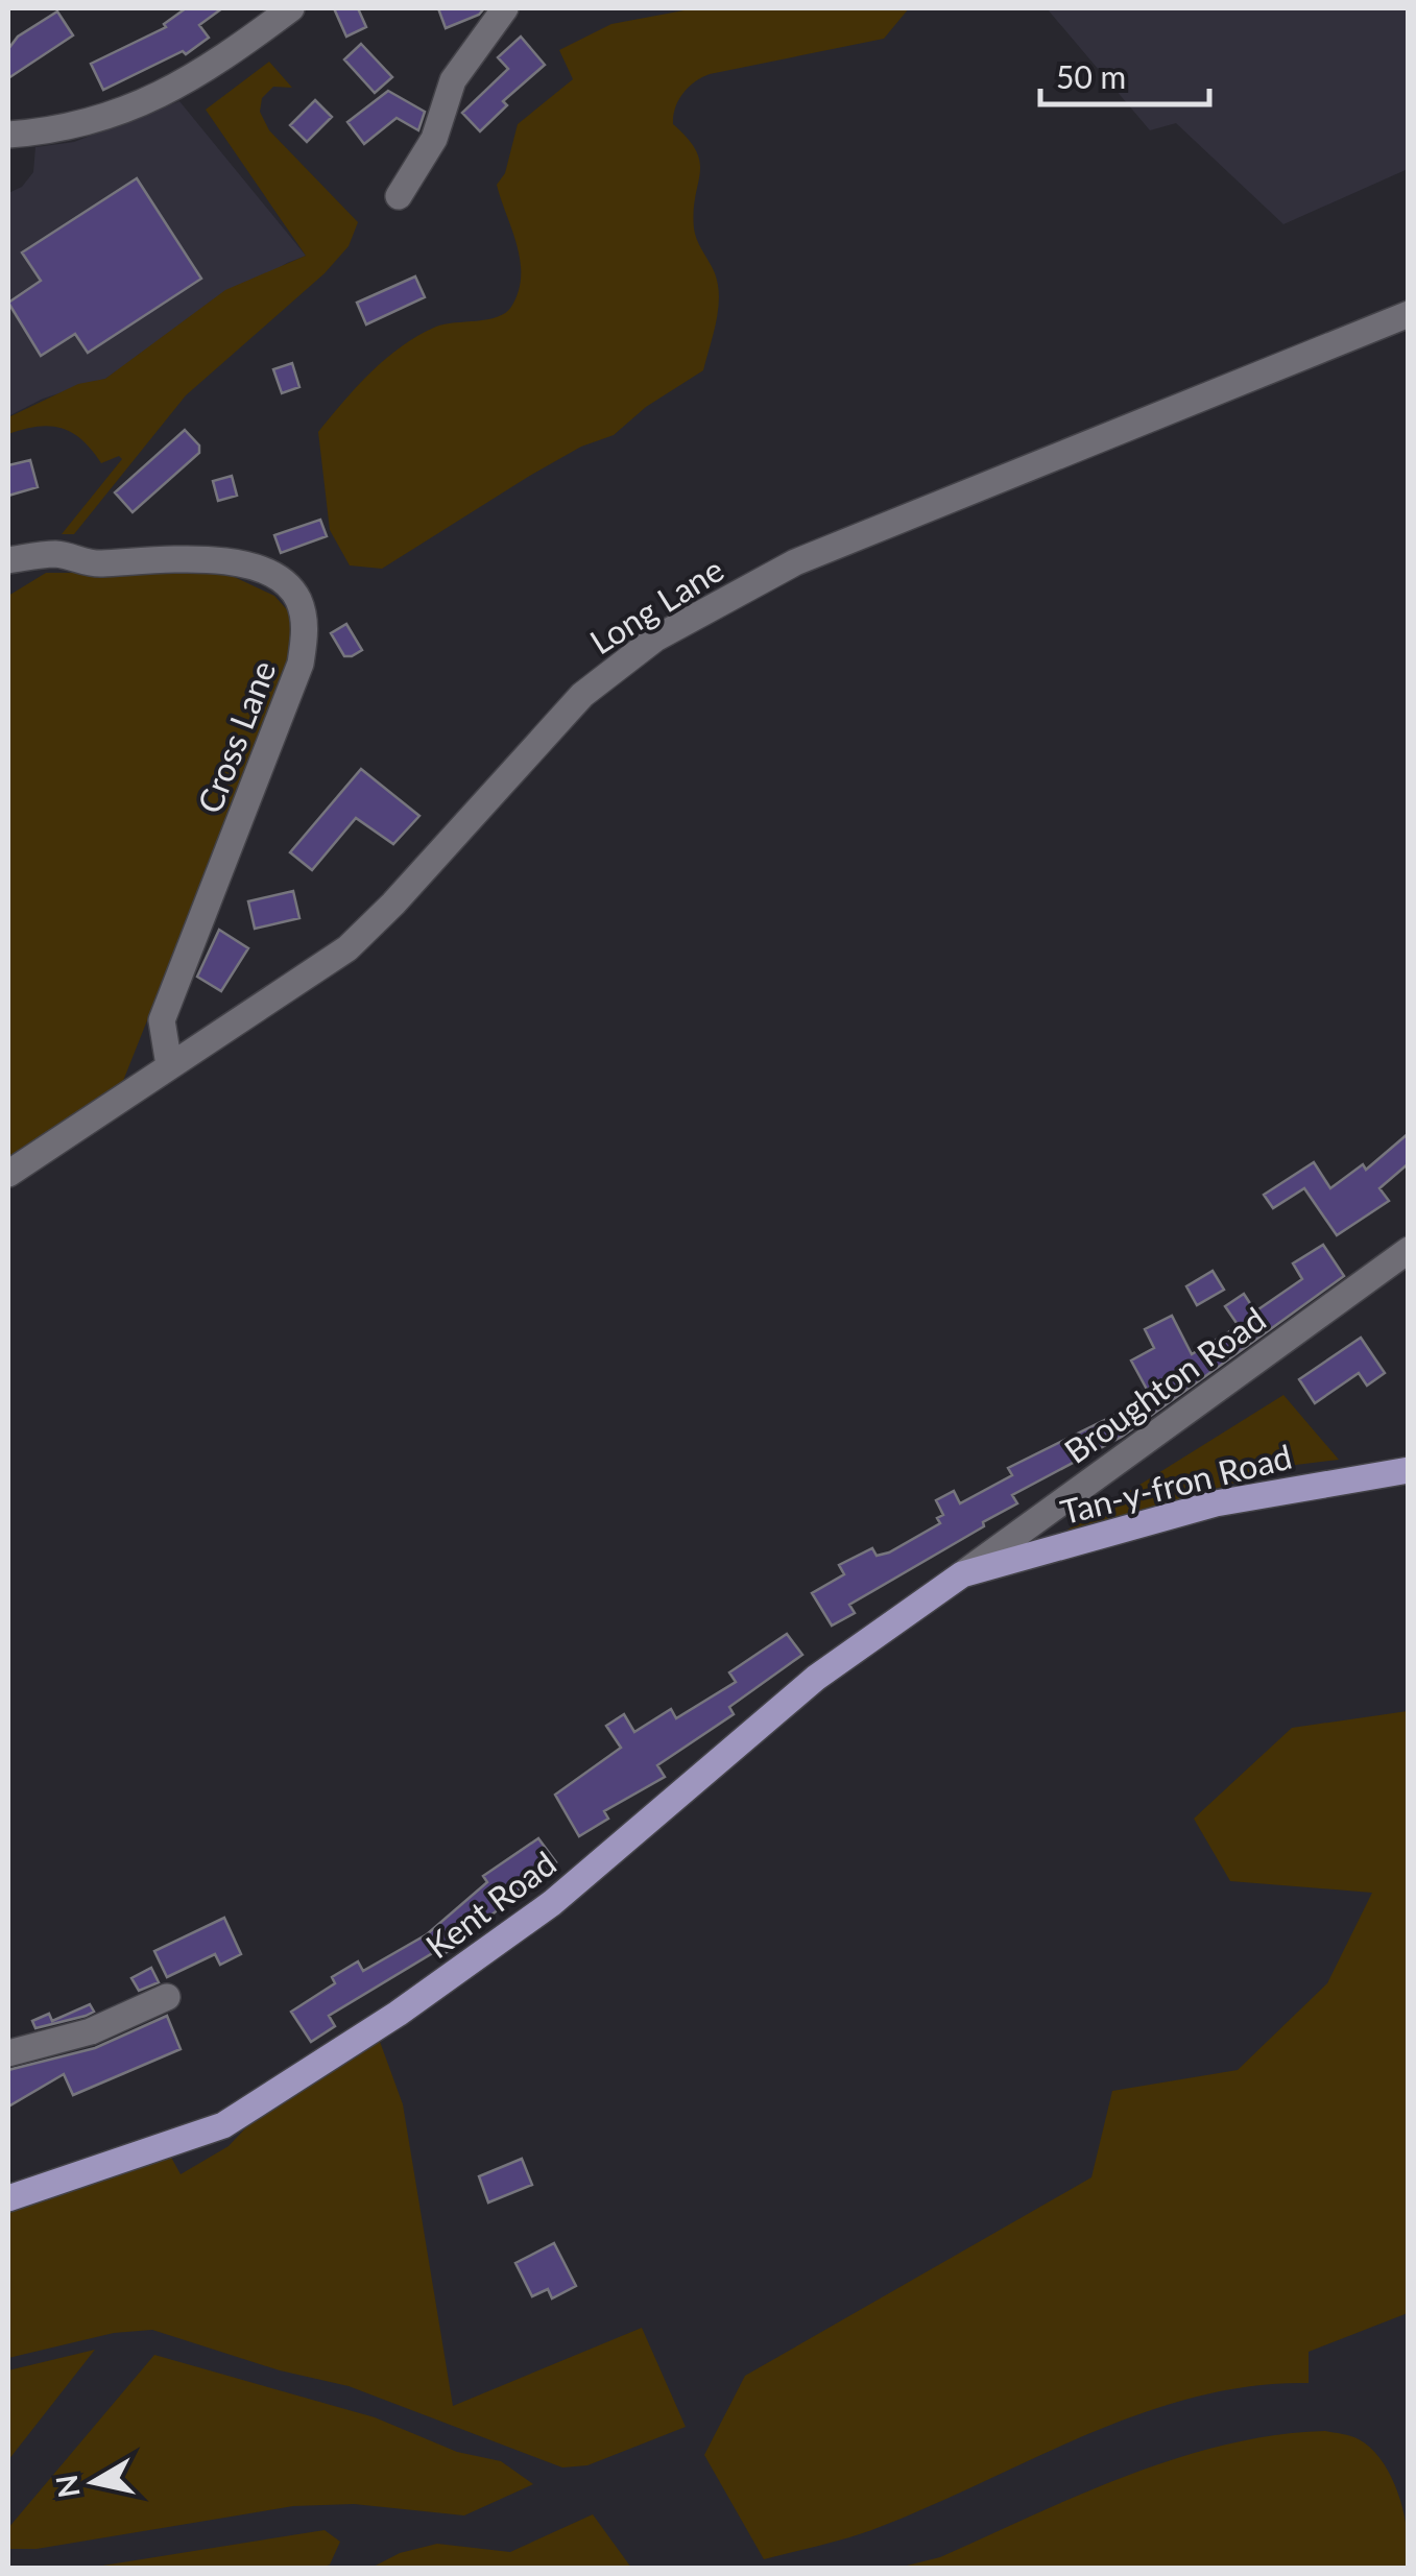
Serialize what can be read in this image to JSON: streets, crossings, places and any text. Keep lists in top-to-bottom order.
{
  "streets": {
    "main road": ["Tan-y-fron Road", "Kent Road"],
    "street": ["Long Lane", "Cross Lane", "Broughton Road"]
  },
  "crossings": [
    ["Long Lane", "Cross Lane"],
    ["Broughton Road", "Tan-y-fron Road"],
    ["Broughton Road", "Kent Road"],
    ["Tan-y-fron Road", "Kent Road"]
  ],
  "scale_bar": "50 m",
  "north": "left"
}
